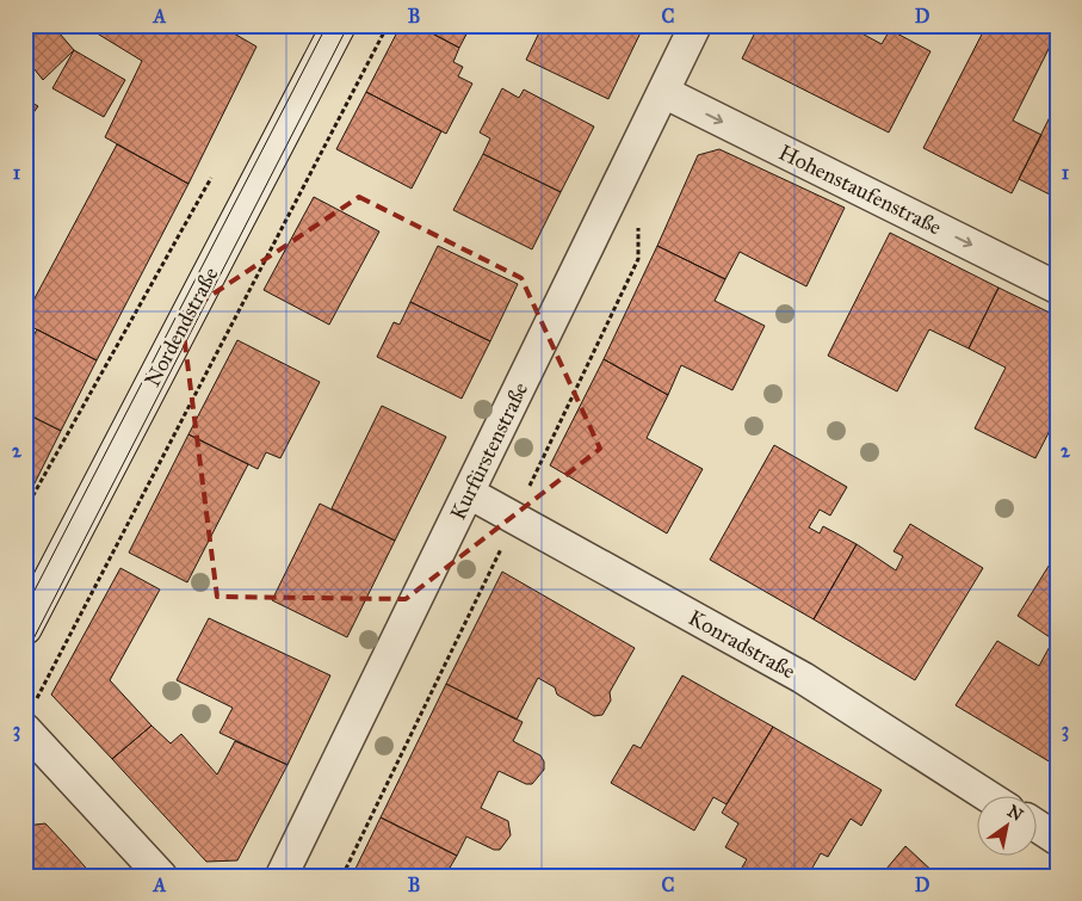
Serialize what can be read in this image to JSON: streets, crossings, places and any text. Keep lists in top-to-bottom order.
{
  "streets": {
    "main road": ["Nordendstraße"],
    "street": ["Hohenstaufenstraße", "Kurfürstenstraße", "Konradstraße"]
  },
  "crossings": [
    ["Hohenstaufenstraße", "Kurfürstenstraße"],
    ["Kurfürstenstraße", "Konradstraße"]
  ],
  "one_way": ["Hohenstaufenstraße"],
  "north": "top right",
  "grid": {
    "columns": [
      "A",
      "B",
      "C",
      "D"
    ],
    "rows": ["1", "2", "3"]
  }
}
